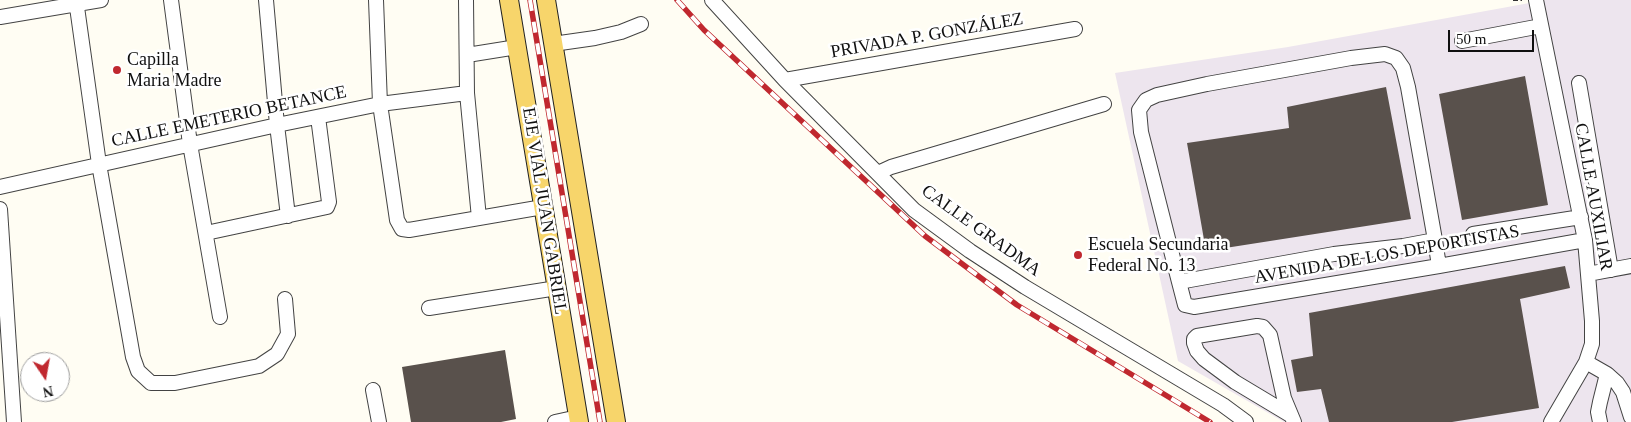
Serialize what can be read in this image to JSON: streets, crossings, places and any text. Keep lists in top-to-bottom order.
{
  "streets": {
    "main road": ["EJE VIAL JUAN GABRIEL"],
    "street": [
      "PRIVADA P. GONZÁLEZ",
      "CALLE EMETERIO BETANCE",
      "CALLE AUXILIAR",
      "CALLE GRADMA",
      "AVENIDA DE LOS DEPORTISTAS"
    ]
  },
  "crossings": [
    ["PRIVADA P. GONZÁLEZ", "CALLE GRADMA"],
    ["CALLE AUXILIAR", "AVENIDA DE LOS DEPORTISTAS"]
  ],
  "places": ["Capilla Maria Madre", "Escuela Secundaria Federal No. 13"],
  "scale_bar": "50 m",
  "north": "bottom"
}
